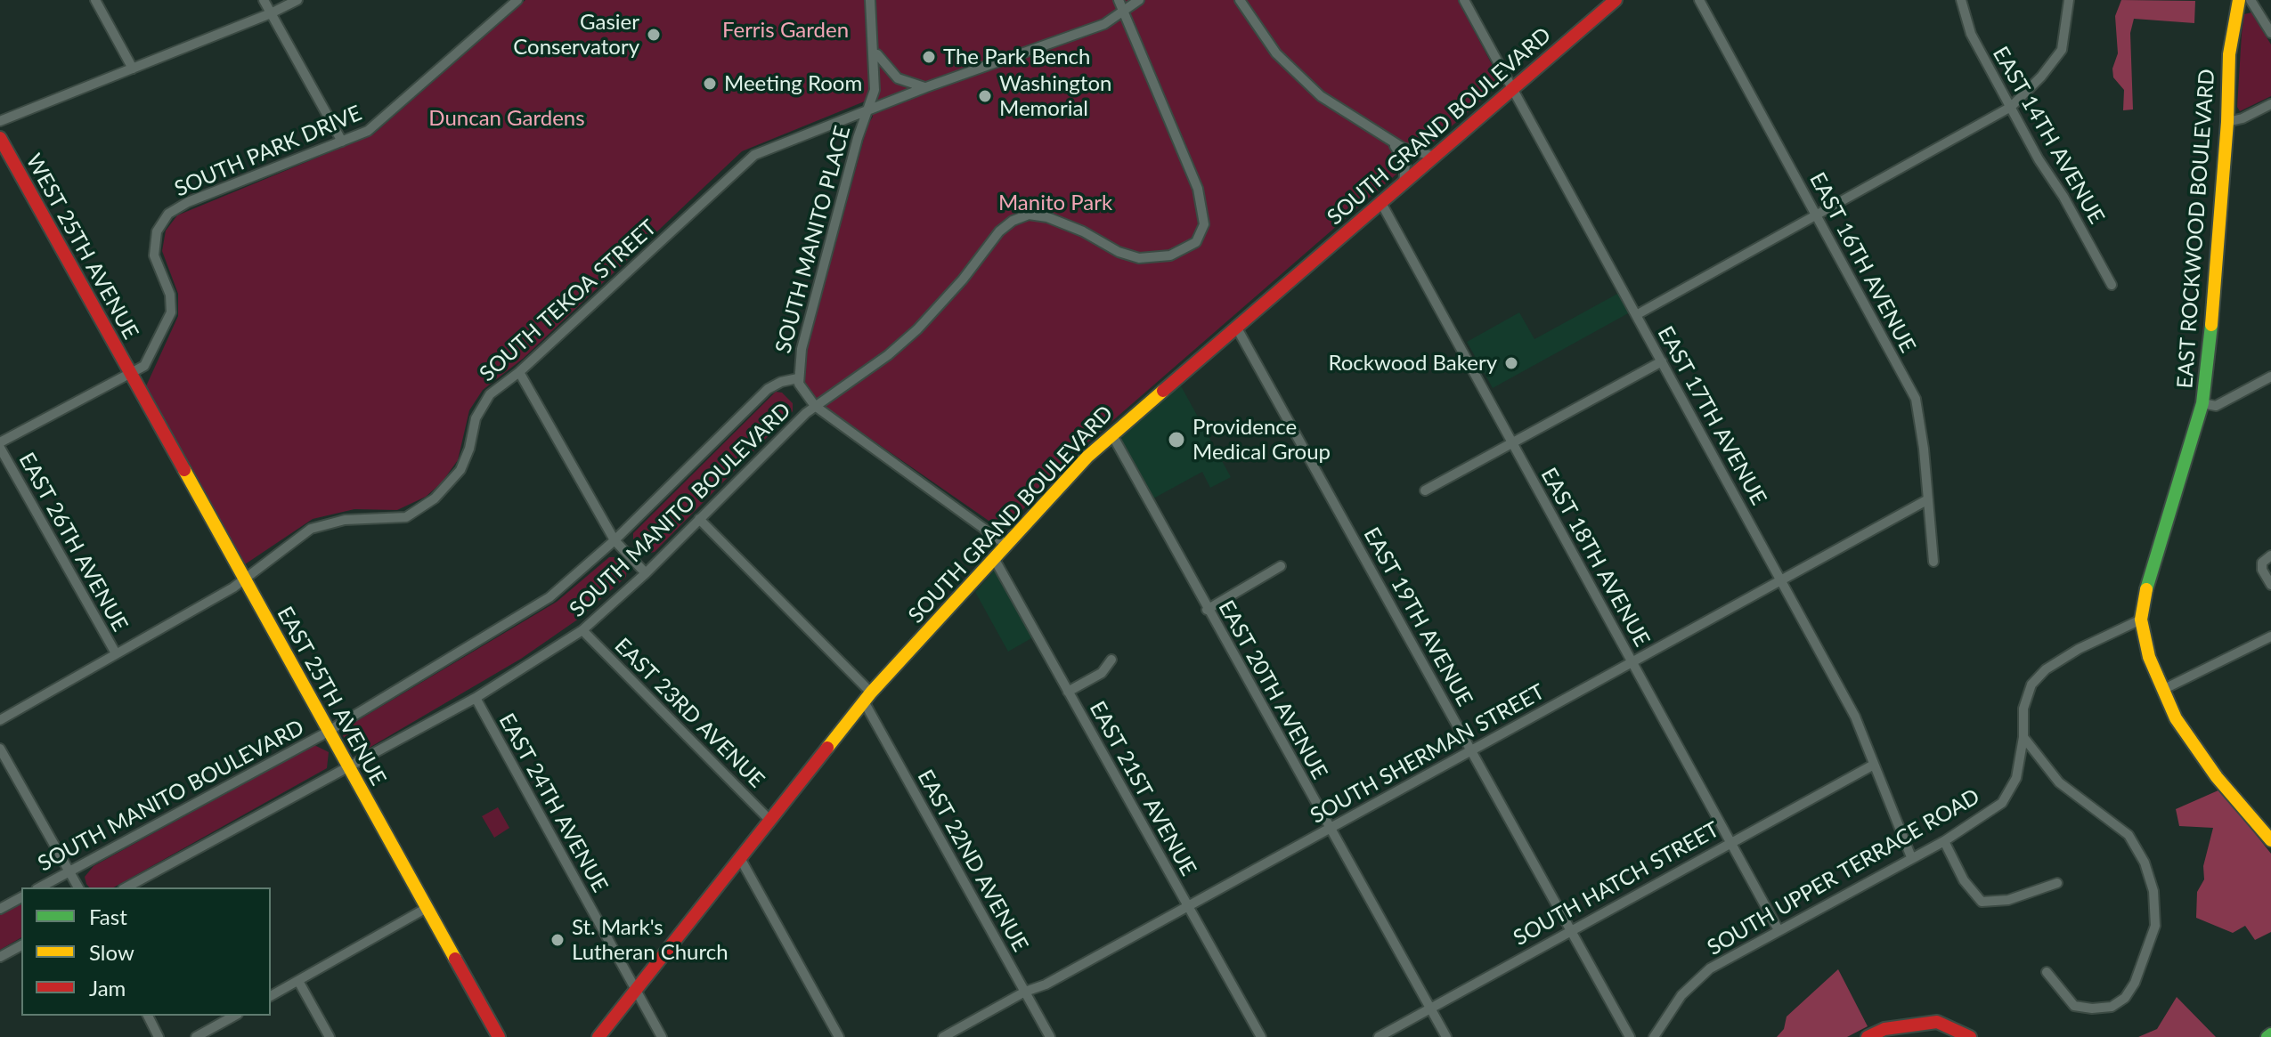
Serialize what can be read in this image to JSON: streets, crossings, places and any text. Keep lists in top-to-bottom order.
{
  "streets": {
    "street": [
      "SOUTH GRAND BOULEVARD",
      "EAST 14TH AVENUE",
      "SOUTH PARK DRIVE",
      "EAST ROCKWOOD BOULEVARD",
      "SOUTH MANITO PLACE",
      "WEST 25TH AVENUE",
      "EAST 16TH AVENUE",
      "SOUTH TEKOA STREET",
      "EAST 17TH AVENUE",
      "SOUTH MANITO BOULEVARD",
      "EAST 26TH AVENUE",
      "EAST 18TH AVENUE",
      "EAST 19TH AVENUE",
      "EAST 20TH AVENUE",
      "EAST 25TH AVENUE",
      "EAST 23RD AVENUE",
      "SOUTH SHERMAN STREET",
      "EAST 21ST AVENUE",
      "EAST 24TH AVENUE",
      "EAST 22ND AVENUE",
      "SOUTH UPPER TERRACE ROAD",
      "SOUTH HATCH STREET"
    ]
  },
  "crossings": [
    ["SOUTH GRAND BOULEVARD", "EAST 17TH AVENUE"],
    ["SOUTH GRAND BOULEVARD", "EAST 18TH AVENUE"],
    ["SOUTH GRAND BOULEVARD", "EAST 19TH AVENUE"],
    ["SOUTH GRAND BOULEVARD", "EAST 20TH AVENUE"],
    ["SOUTH GRAND BOULEVARD", "EAST 23RD AVENUE"],
    ["SOUTH GRAND BOULEVARD", "EAST 21ST AVENUE"],
    ["SOUTH GRAND BOULEVARD", "EAST 24TH AVENUE"],
    ["SOUTH GRAND BOULEVARD", "EAST 22ND AVENUE"],
    ["SOUTH PARK DRIVE", "WEST 25TH AVENUE"],
    ["SOUTH PARK DRIVE", "EAST 26TH AVENUE"],
    ["SOUTH PARK DRIVE", "EAST 25TH AVENUE"],
    ["EAST ROCKWOOD BOULEVARD", "SOUTH UPPER TERRACE ROAD"],
    ["SOUTH MANITO PLACE", "SOUTH TEKOA STREET"],
    ["SOUTH MANITO PLACE", "SOUTH MANITO BOULEVARD"],
    ["WEST 25TH AVENUE", "EAST 25TH AVENUE"],
    ["EAST 16TH AVENUE", "SOUTH SHERMAN STREET"],
    ["SOUTH TEKOA STREET", "SOUTH MANITO BOULEVARD"],
    ["SOUTH TEKOA STREET", "EAST 26TH AVENUE"],
    ["SOUTH TEKOA STREET", "EAST 25TH AVENUE"],
    ["EAST 17TH AVENUE", "SOUTH SHERMAN STREET"],
    ["EAST 17TH AVENUE", "SOUTH UPPER TERRACE ROAD"],
    ["EAST 17TH AVENUE", "SOUTH HATCH STREET"],
    ["SOUTH MANITO BOULEVARD", "EAST 25TH AVENUE"],
    ["SOUTH MANITO BOULEVARD", "EAST 23RD AVENUE"],
    ["SOUTH MANITO BOULEVARD", "EAST 24TH AVENUE"],
    ["SOUTH MANITO BOULEVARD", "EAST 22ND AVENUE"],
    ["EAST 18TH AVENUE", "SOUTH SHERMAN STREET"],
    ["EAST 18TH AVENUE", "SOUTH UPPER TERRACE ROAD"],
    ["EAST 18TH AVENUE", "SOUTH HATCH STREET"],
    ["EAST 19TH AVENUE", "SOUTH SHERMAN STREET"],
    ["EAST 19TH AVENUE", "SOUTH HATCH STREET"],
    ["EAST 20TH AVENUE", "SOUTH SHERMAN STREET"],
    ["EAST 20TH AVENUE", "SOUTH HATCH STREET"],
    ["SOUTH SHERMAN STREET", "EAST 21ST AVENUE"],
    ["SOUTH SHERMAN STREET", "EAST 22ND AVENUE"]
  ],
  "parks": ["Ferris Garden", "Duncan Gardens", "Manito Park"],
  "places": [
    "Gasier Conservatory",
    "The Park Bench",
    "Meeting Room",
    "Washington Memorial",
    "Rockwood Bakery",
    "Providence Medical Group",
    "St. Mark's Lutheran Church"
  ],
  "legend": ["Fast", "Slow", "Jam"]
}
